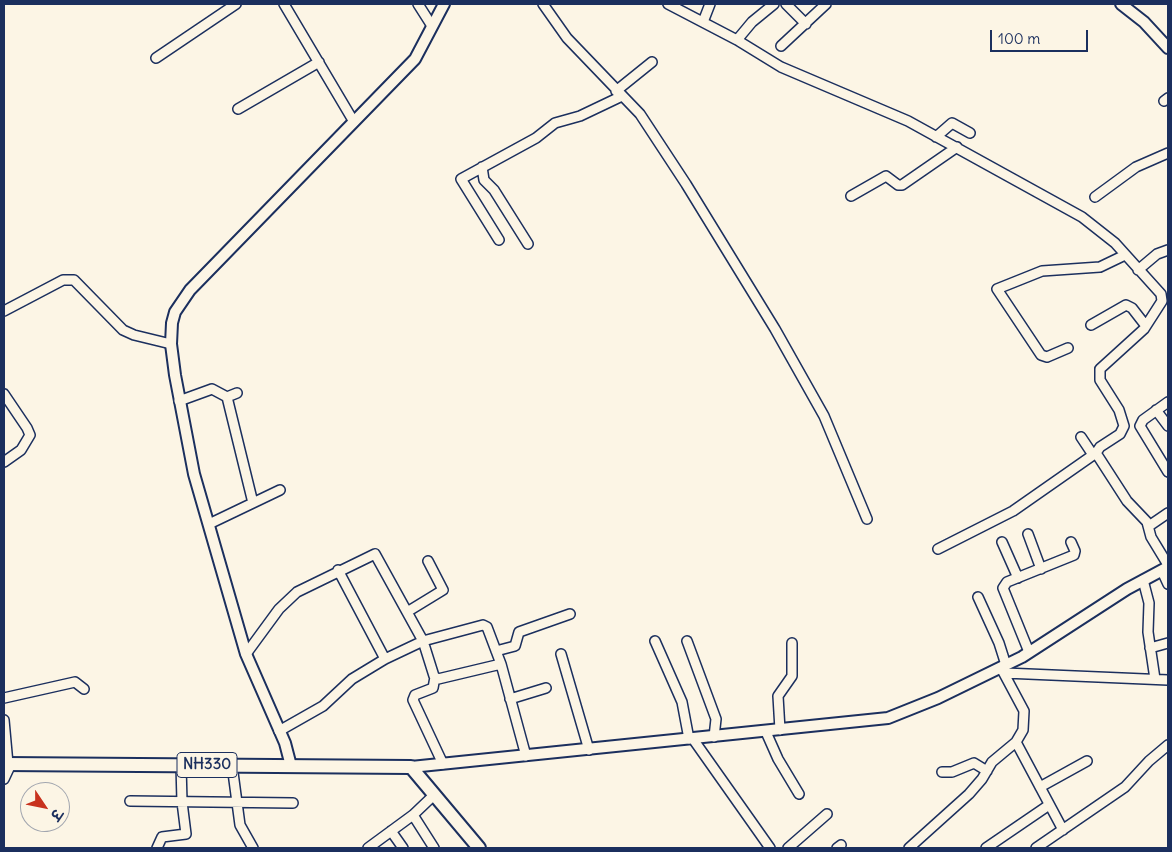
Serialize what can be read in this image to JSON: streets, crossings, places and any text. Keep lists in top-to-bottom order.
{
  "streets": {
    "highway": ["NH330"]
  },
  "scale_bar": "100 m",
  "north": "bottom right"
}
